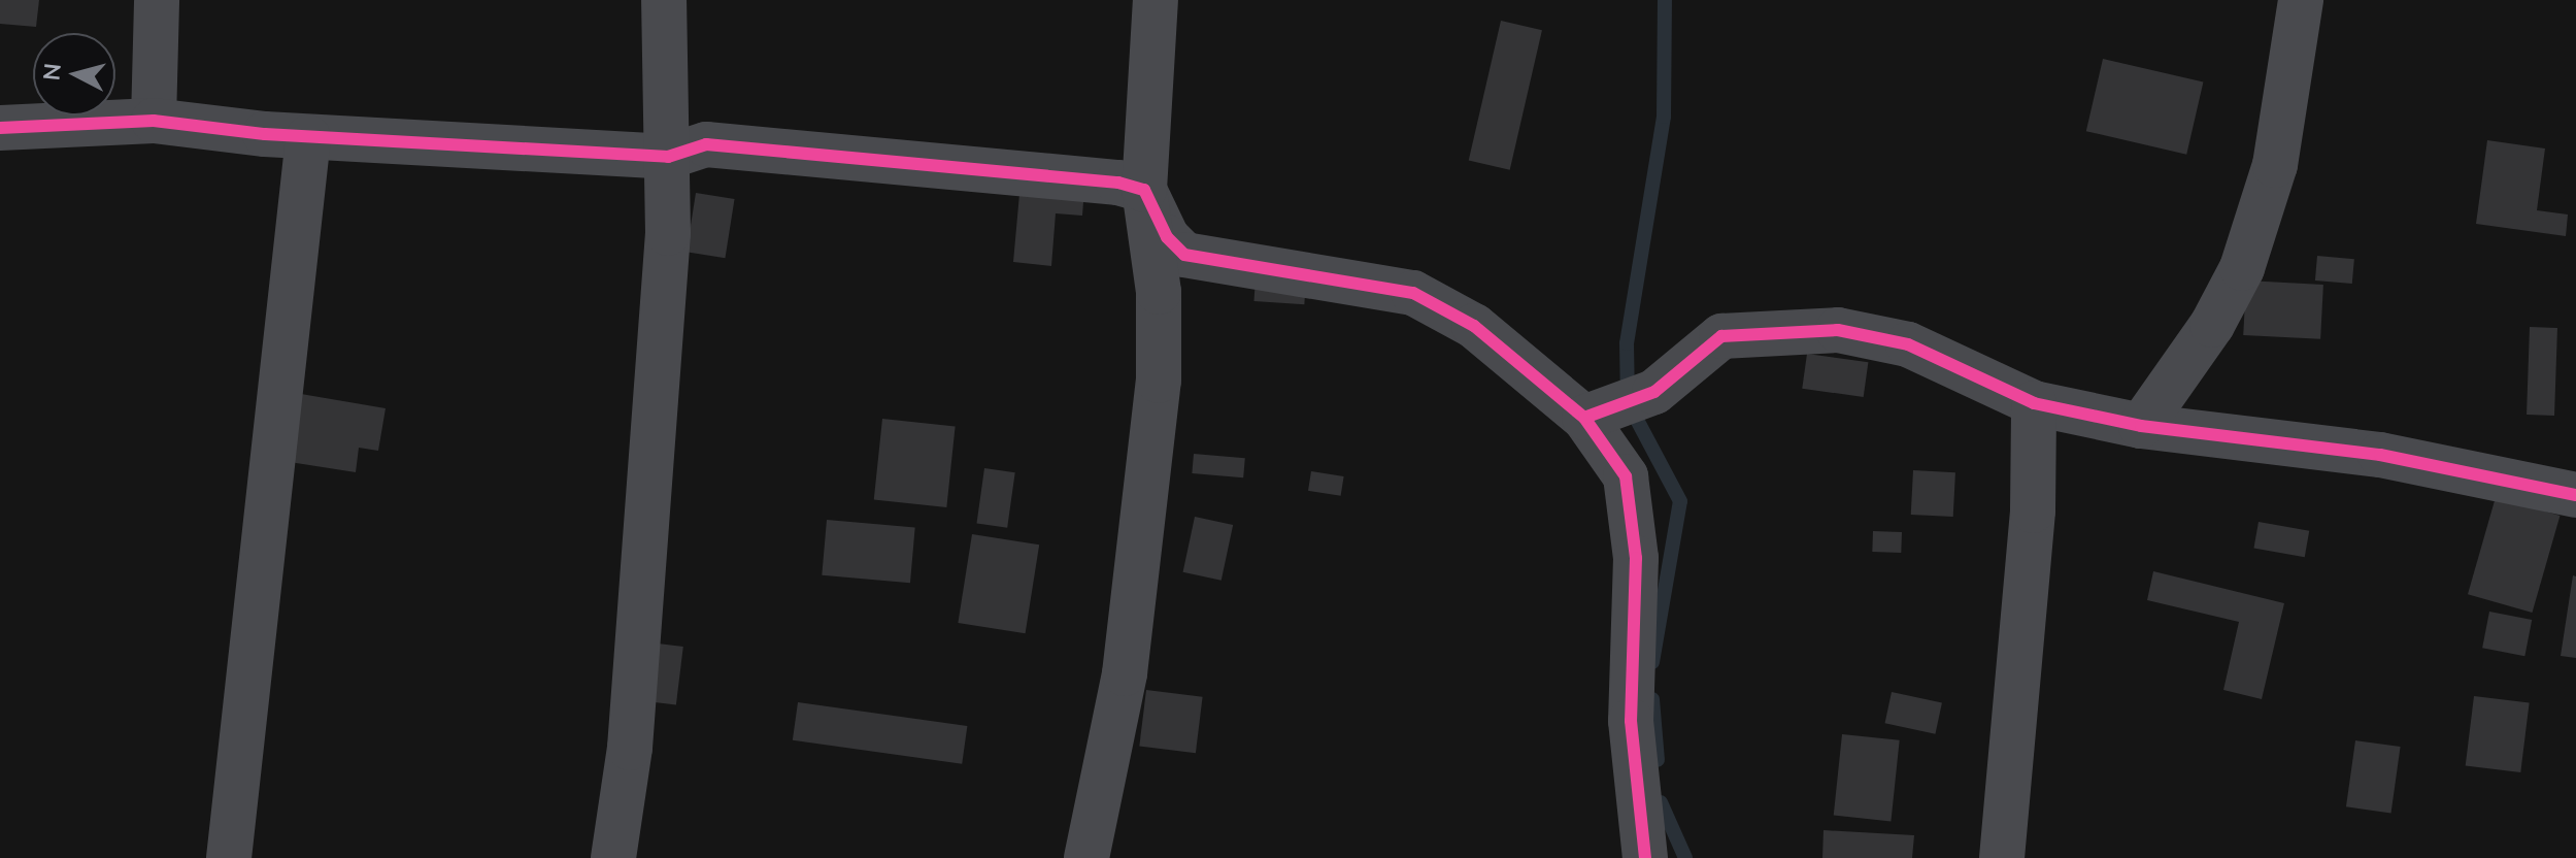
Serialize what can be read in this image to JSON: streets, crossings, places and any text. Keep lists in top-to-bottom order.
{
  "north": "left"
}
